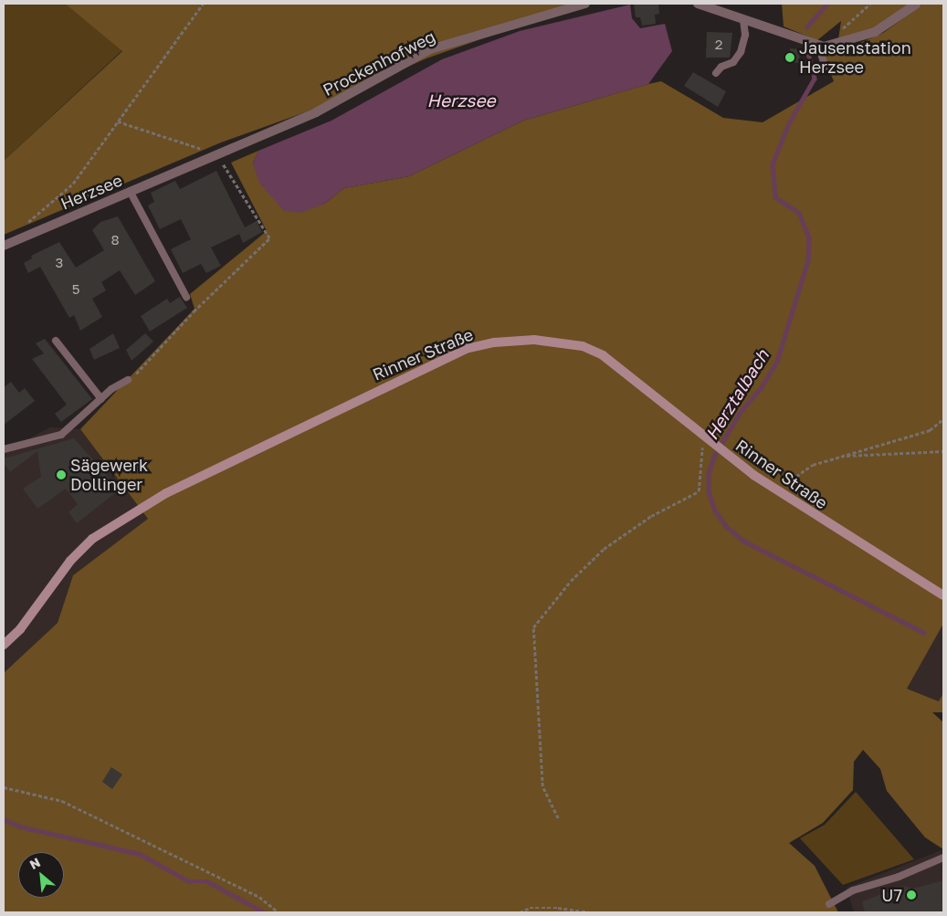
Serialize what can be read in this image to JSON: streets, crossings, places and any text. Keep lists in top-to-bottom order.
{
  "streets": {
    "main road": ["Rinner Straße"],
    "street": ["Prockenhofweg", "Herzsee"]
  },
  "crossings": [
    ["Prockenhofweg", "Herzsee"]
  ],
  "water": ["Herzsee", "Herztalbach"],
  "places": ["Jausenstation Herzsee", "Sägewerk Dollinger", "U7"],
  "house_numbers": [
    "2",
    "8",
    "3",
    "5"
  ],
  "north": "top left"
}
